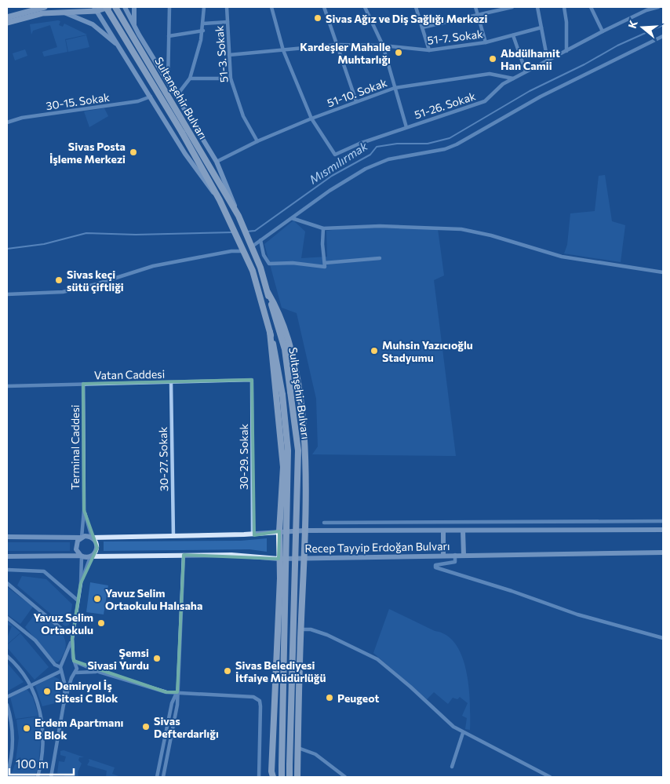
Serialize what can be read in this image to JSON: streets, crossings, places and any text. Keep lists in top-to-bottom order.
{
  "streets": {
    "highway": ["Sultanşehir Bulvarı"],
    "street": [
      "51-7. Sokak",
      "51-3. Sokak",
      "51-10. Sokak",
      "30-15. Sokak",
      "51-26. Sokak",
      "Vatan Caddesi",
      "Terminal Caddesi",
      "30-29. Sokak",
      "30-27. Sokak",
      "Recep Tayyip Erdoğan Bulvarı"
    ]
  },
  "crossings": [
    ["51-7. Sokak", "51-3. Sokak"],
    ["51-3. Sokak", "51-10. Sokak"],
    ["51-10. Sokak", "51-26. Sokak"],
    ["Vatan Caddesi", "Terminal Caddesi"],
    ["Vatan Caddesi", "30-29. Sokak"],
    ["Vatan Caddesi", "30-27. Sokak"],
    ["Terminal Caddesi", "Recep Tayyip Erdoğan Bulvarı"],
    ["30-29. Sokak", "Recep Tayyip Erdoğan Bulvarı"],
    ["30-27. Sokak", "Recep Tayyip Erdoğan Bulvarı"]
  ],
  "water": ["Mısmılırmak"],
  "places": [
    "Sivas Ağız ve Diş Sağlığı Merkezi",
    "Kardeşler Mahalle Muhtarlığı",
    "Abdülhamit Han Camii",
    "Sivas Posta İşleme Merkezi",
    "Sivas keçi sütü çiftliği",
    "Muhsin Yazıcıoğlu Stadyumu",
    "Yavuz Selim Ortaokulu Halısaha",
    "Yavuz Selim Ortaokulu",
    "Şemsi Sivasi Yurdu",
    "Sivas Belediyesi İtfaiye Müdürlüğü",
    "Demiryol İş Sitesi C Blok",
    "Peugeot",
    "Sivas Defterdarlığı",
    "Erdem Apartmanı B Blok"
  ],
  "scale_bar": "100 m",
  "north": "left"
}
